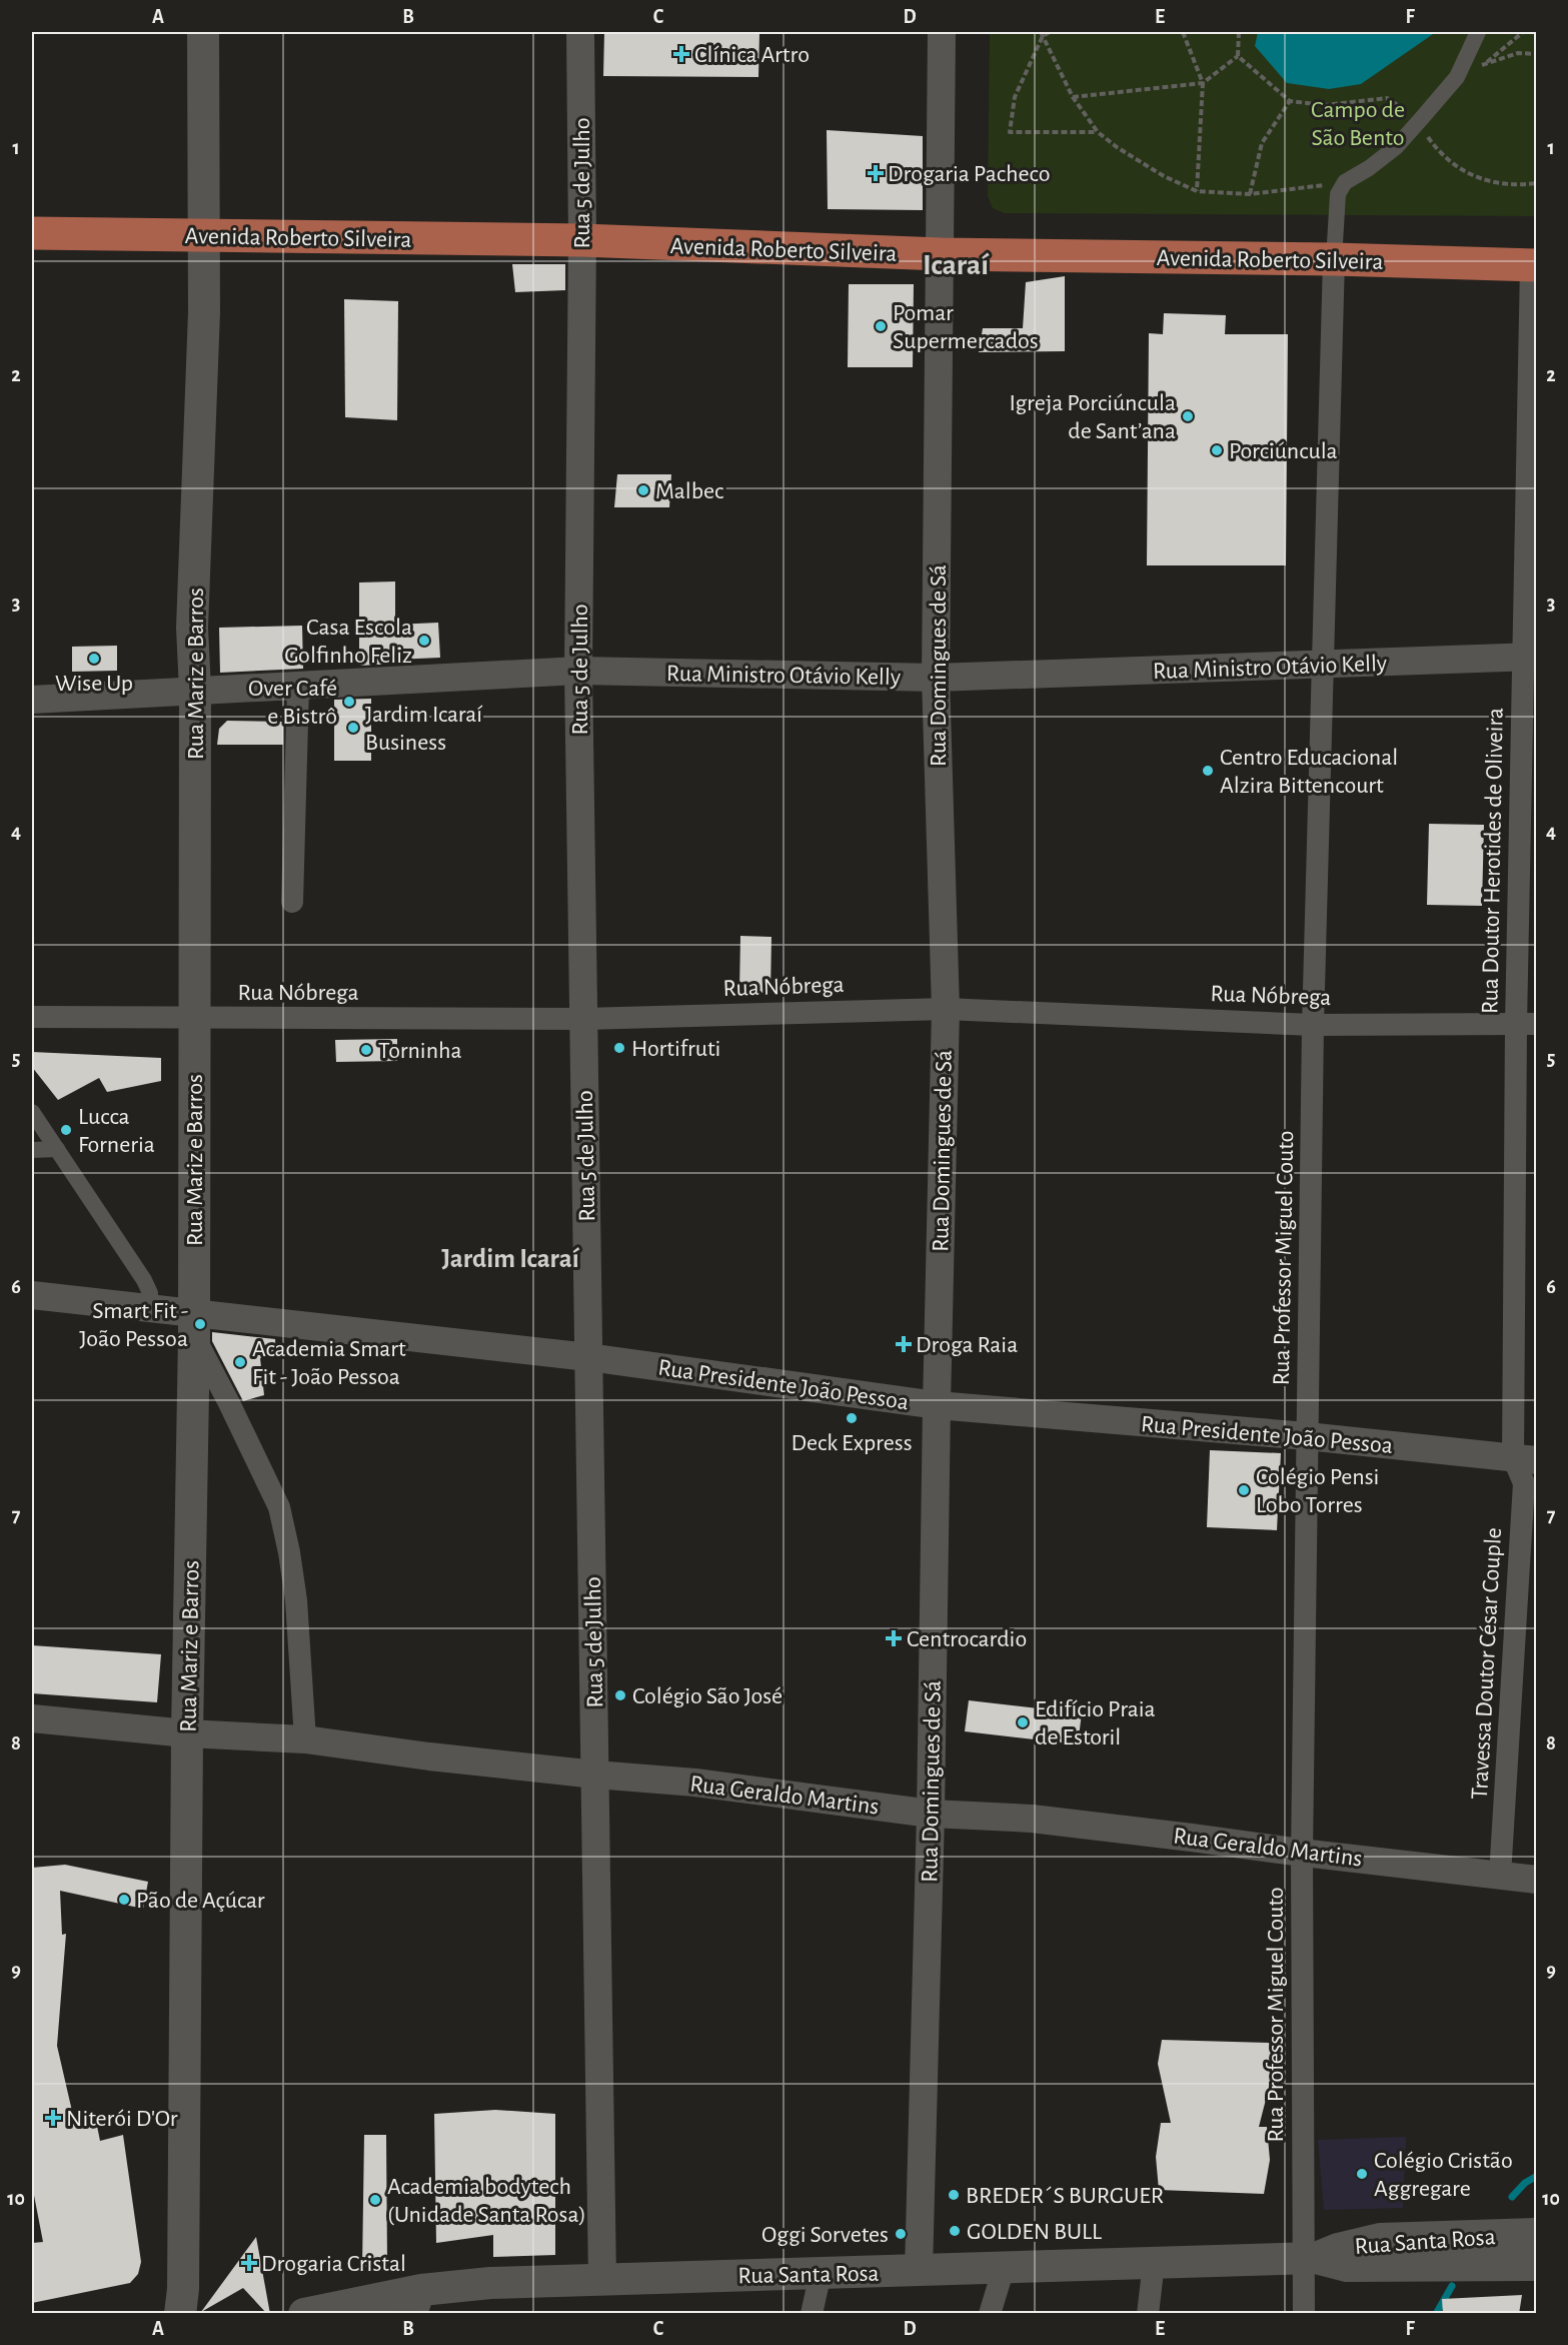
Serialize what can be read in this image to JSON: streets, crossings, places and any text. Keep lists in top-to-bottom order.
{
  "streets": {
    "main road": ["Avenida Roberto Silveira", "Rua Mariz e Barros", "Rua Santa Rosa"],
    "street": [
      "Rua 5 de Julho",
      "Rua Domingues de Sá",
      "Rua Ministro Otávio Kelly",
      "Rua Doutor Herotides de Oliveira",
      "Rua Nóbrega",
      "Rua Professor Miguel Couto",
      "Rua Presidente João Pessoa",
      "Travessa Doutor César Couple",
      "Rua Geraldo Martins"
    ]
  },
  "crossings": [
    ["Rua 5 de Julho", "Avenida Roberto Silveira"],
    ["Rua 5 de Julho", "Rua Ministro Otávio Kelly"],
    ["Rua 5 de Julho", "Rua Nóbrega"],
    ["Rua 5 de Julho", "Rua Presidente João Pessoa"],
    ["Rua 5 de Julho", "Rua Geraldo Martins"],
    ["Rua 5 de Julho", "Rua Santa Rosa"],
    ["Avenida Roberto Silveira", "Rua Domingues de Sá"],
    ["Avenida Roberto Silveira", "Rua Mariz e Barros"],
    ["Avenida Roberto Silveira", "Rua Doutor Herotides de Oliveira"],
    ["Avenida Roberto Silveira", "Rua Professor Miguel Couto"],
    ["Rua Domingues de Sá", "Rua Ministro Otávio Kelly"],
    ["Rua Domingues de Sá", "Rua Nóbrega"],
    ["Rua Domingues de Sá", "Rua Presidente João Pessoa"],
    ["Rua Domingues de Sá", "Rua Geraldo Martins"],
    ["Rua Domingues de Sá", "Rua Santa Rosa"],
    ["Rua Ministro Otávio Kelly", "Rua Mariz e Barros"],
    ["Rua Ministro Otávio Kelly", "Rua Doutor Herotides de Oliveira"],
    ["Rua Ministro Otávio Kelly", "Rua Professor Miguel Couto"],
    ["Rua Mariz e Barros", "Rua Nóbrega"],
    ["Rua Mariz e Barros", "Rua Presidente João Pessoa"],
    ["Rua Mariz e Barros", "Rua Geraldo Martins"],
    ["Rua Doutor Herotides de Oliveira", "Rua Nóbrega"],
    ["Rua Doutor Herotides de Oliveira", "Rua Presidente João Pessoa"],
    ["Rua Doutor Herotides de Oliveira", "Travessa Doutor César Couple"],
    ["Rua Nóbrega", "Rua Professor Miguel Couto"],
    ["Rua Professor Miguel Couto", "Rua Presidente João Pessoa"],
    ["Rua Professor Miguel Couto", "Rua Geraldo Martins"],
    ["Rua Professor Miguel Couto", "Rua Santa Rosa"],
    ["Rua Presidente João Pessoa", "Travessa Doutor César Couple"],
    ["Travessa Doutor César Couple", "Rua Geraldo Martins"]
  ],
  "districts": ["Icaraí", "Jardim Icaraí"],
  "parks": ["Campo de São Bento"],
  "places": {
    "health": [
      "Clínica Artro",
      "Drogaria Pacheco",
      "Droga Raia",
      "Centrocardio",
      "Niterói D'Or",
      "Drogaria Cristal"
    ],
    "other": [
      "Pomar Supermercados",
      "Igreja Porciúncula de Sant’ana",
      "Porciúncula",
      "Malbec",
      "Casa Escola Golfinho Feliz",
      "Wise Up",
      "Over Café e Bistrô",
      "Jardim Icaraí Business",
      "Centro Educacional Alzira Bittencourt",
      "Hortifruti",
      "Torninha",
      "Lucca Forneria",
      "Smart Fit - João Pessoa",
      "Academia Smart Fit - João Pessoa",
      "Deck Express",
      "Colégio Pensi Lobo Torres",
      "Colégio São José",
      "Edifício Praia de Estoril",
      "Pão de Açúcar",
      "Colégio Cristão Aggregare",
      "BREDER´S BURGUER",
      "Academia bodytech (Unidade Santa Rosa)",
      "GOLDEN BULL",
      "Oggi Sorvetes"
    ]
  },
  "grid": {
    "columns": [
      "A",
      "B",
      "C",
      "D",
      "E",
      "F"
    ],
    "rows": [
      "1",
      "2",
      "3",
      "4",
      "5",
      "6",
      "7",
      "8",
      "9",
      "10"
    ]
  }
}
